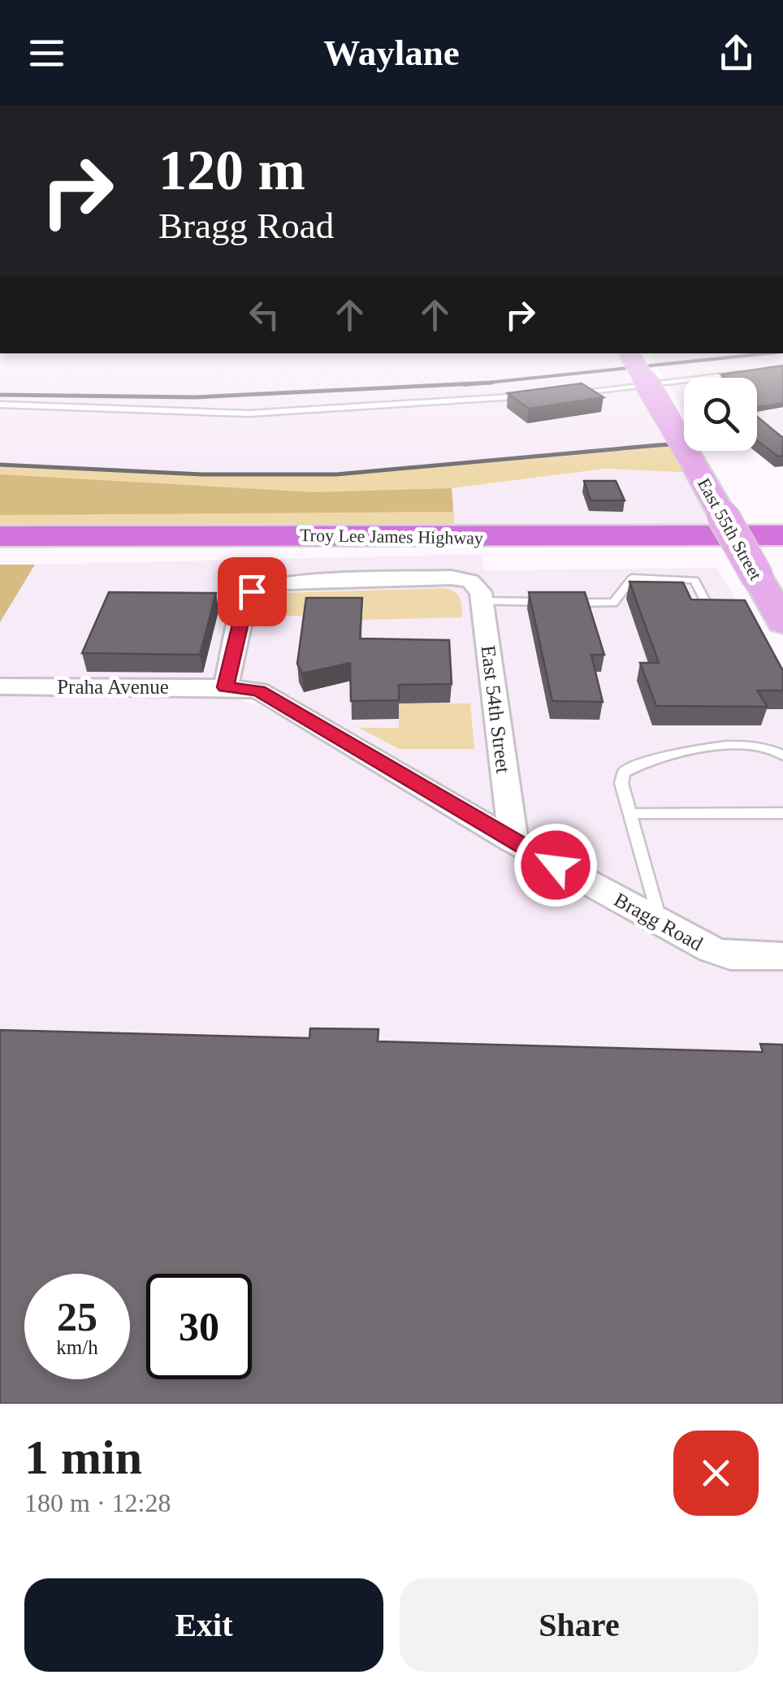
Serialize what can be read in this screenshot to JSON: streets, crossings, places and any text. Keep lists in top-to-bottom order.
{
  "streets": {
    "highway": ["Troy Lee James Highway"],
    "main road": ["East 55th Street"],
    "street": ["Praha Avenue", "East 54th Street", "Bragg Road"]
  },
  "crossings": [
    ["Praha Avenue", "Bragg Road"],
    ["East 54th Street", "Bragg Road"]
  ],
  "page": {
    "header": "Waylane",
    "turn": ["120 m", "Bragg Road"],
    "speed": "25 km/h",
    "limit": "30",
    "heading": ["1 min", "180 m · 12:28"],
    "buttons": ["Exit", "Share"]
  }
}
